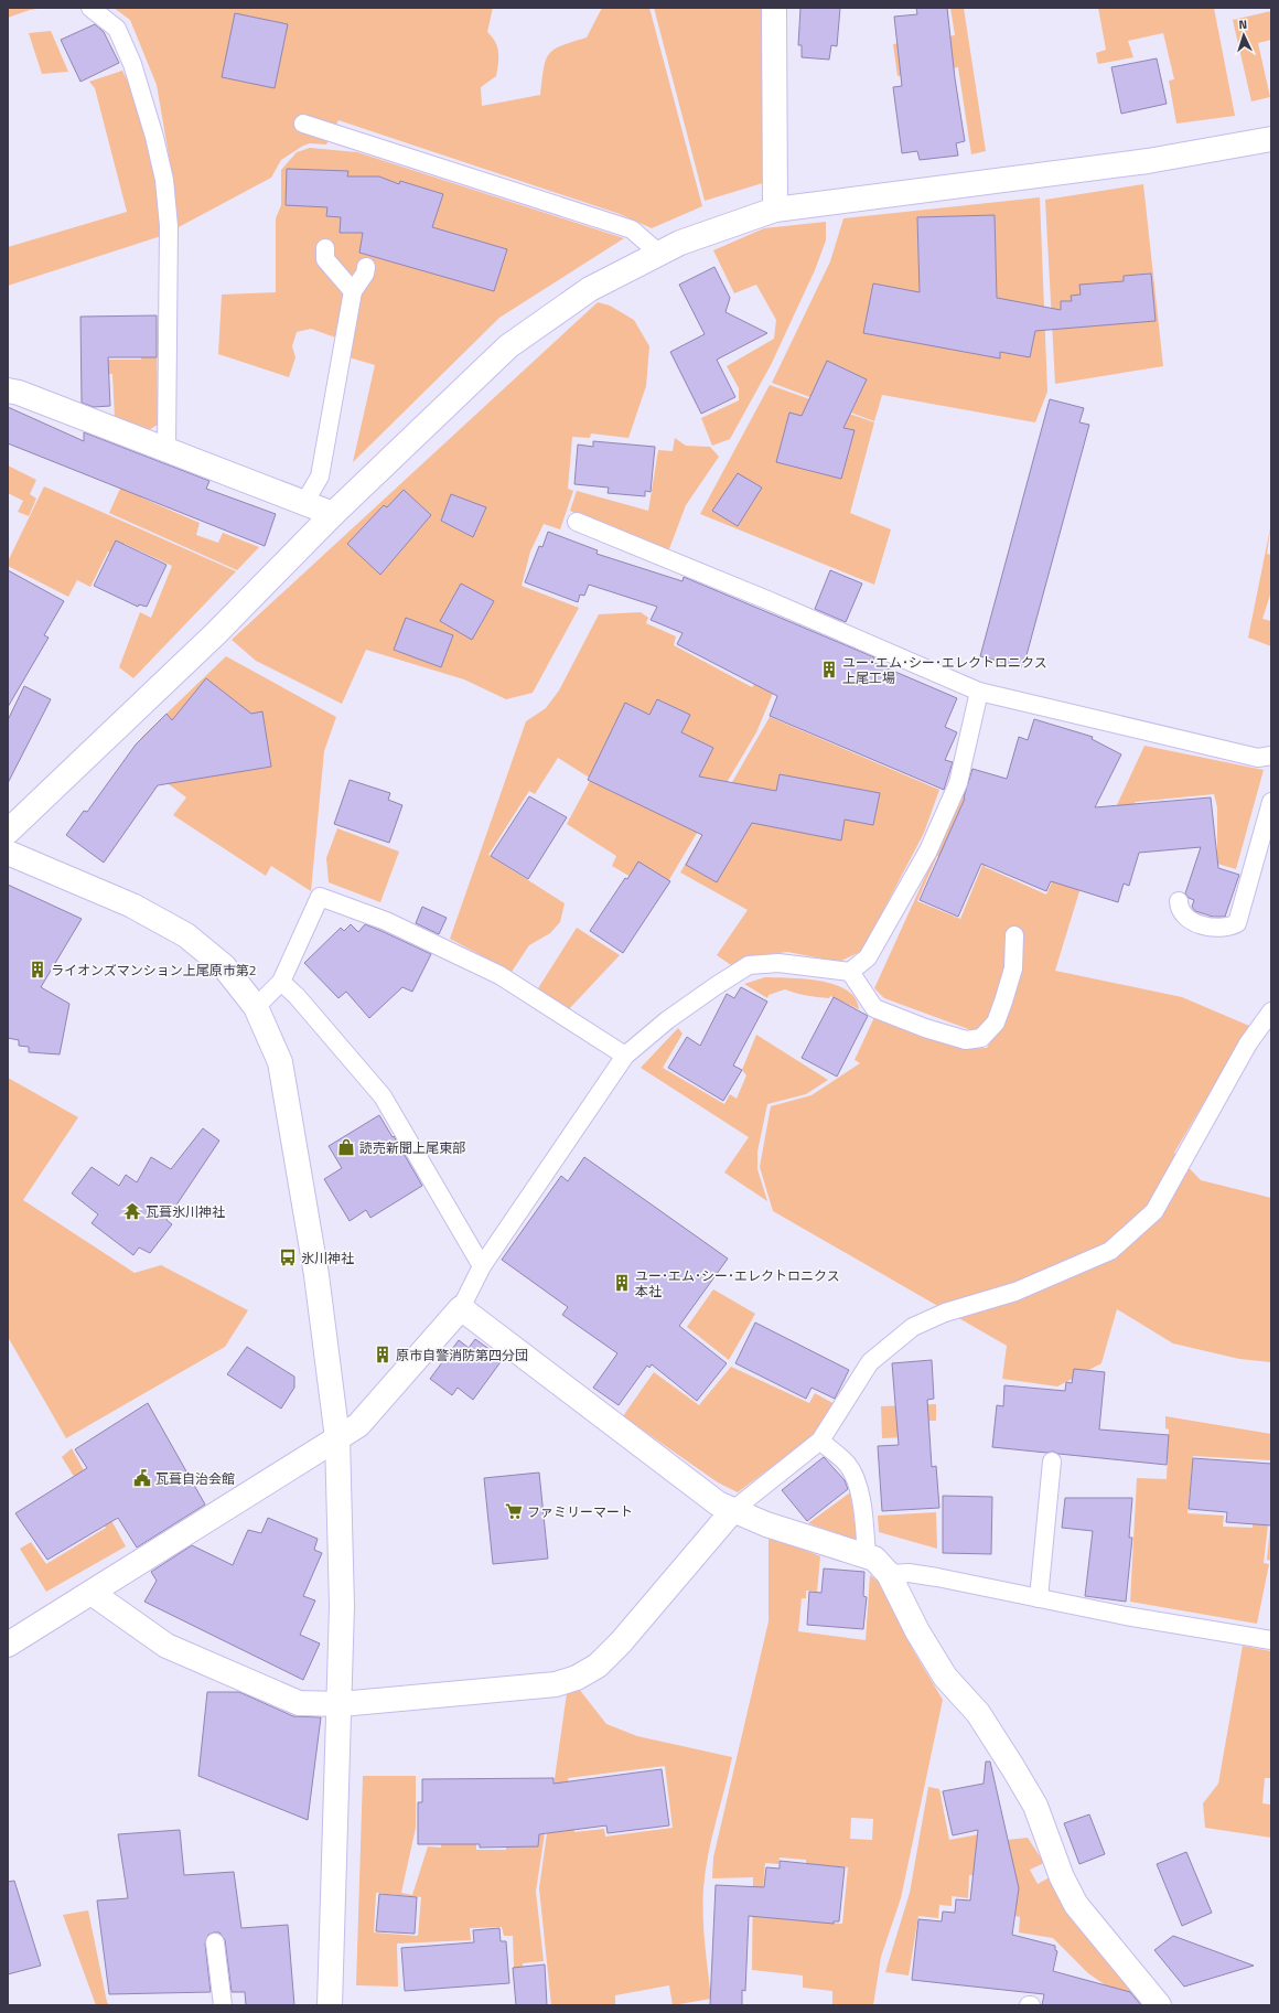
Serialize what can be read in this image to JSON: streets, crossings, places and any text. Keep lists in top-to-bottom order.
{
  "places": {
    "building": [
      "ユー･エム･シー･エレクトロニクス 上尾工場",
      "ライオンズマンション上尾原市第2",
      "ユー･エム･シー･エレクトロニクス 本社",
      "原市自警消防第四分団"
    ],
    "shop": ["読売新聞上尾東部"],
    "temple": ["瓦葺氷川神社"],
    "bus stop": ["氷川神社"],
    "public building": ["瓦葺自治会館"],
    "supermarket": ["ファミリーマート"]
  },
  "north": "top"
}
